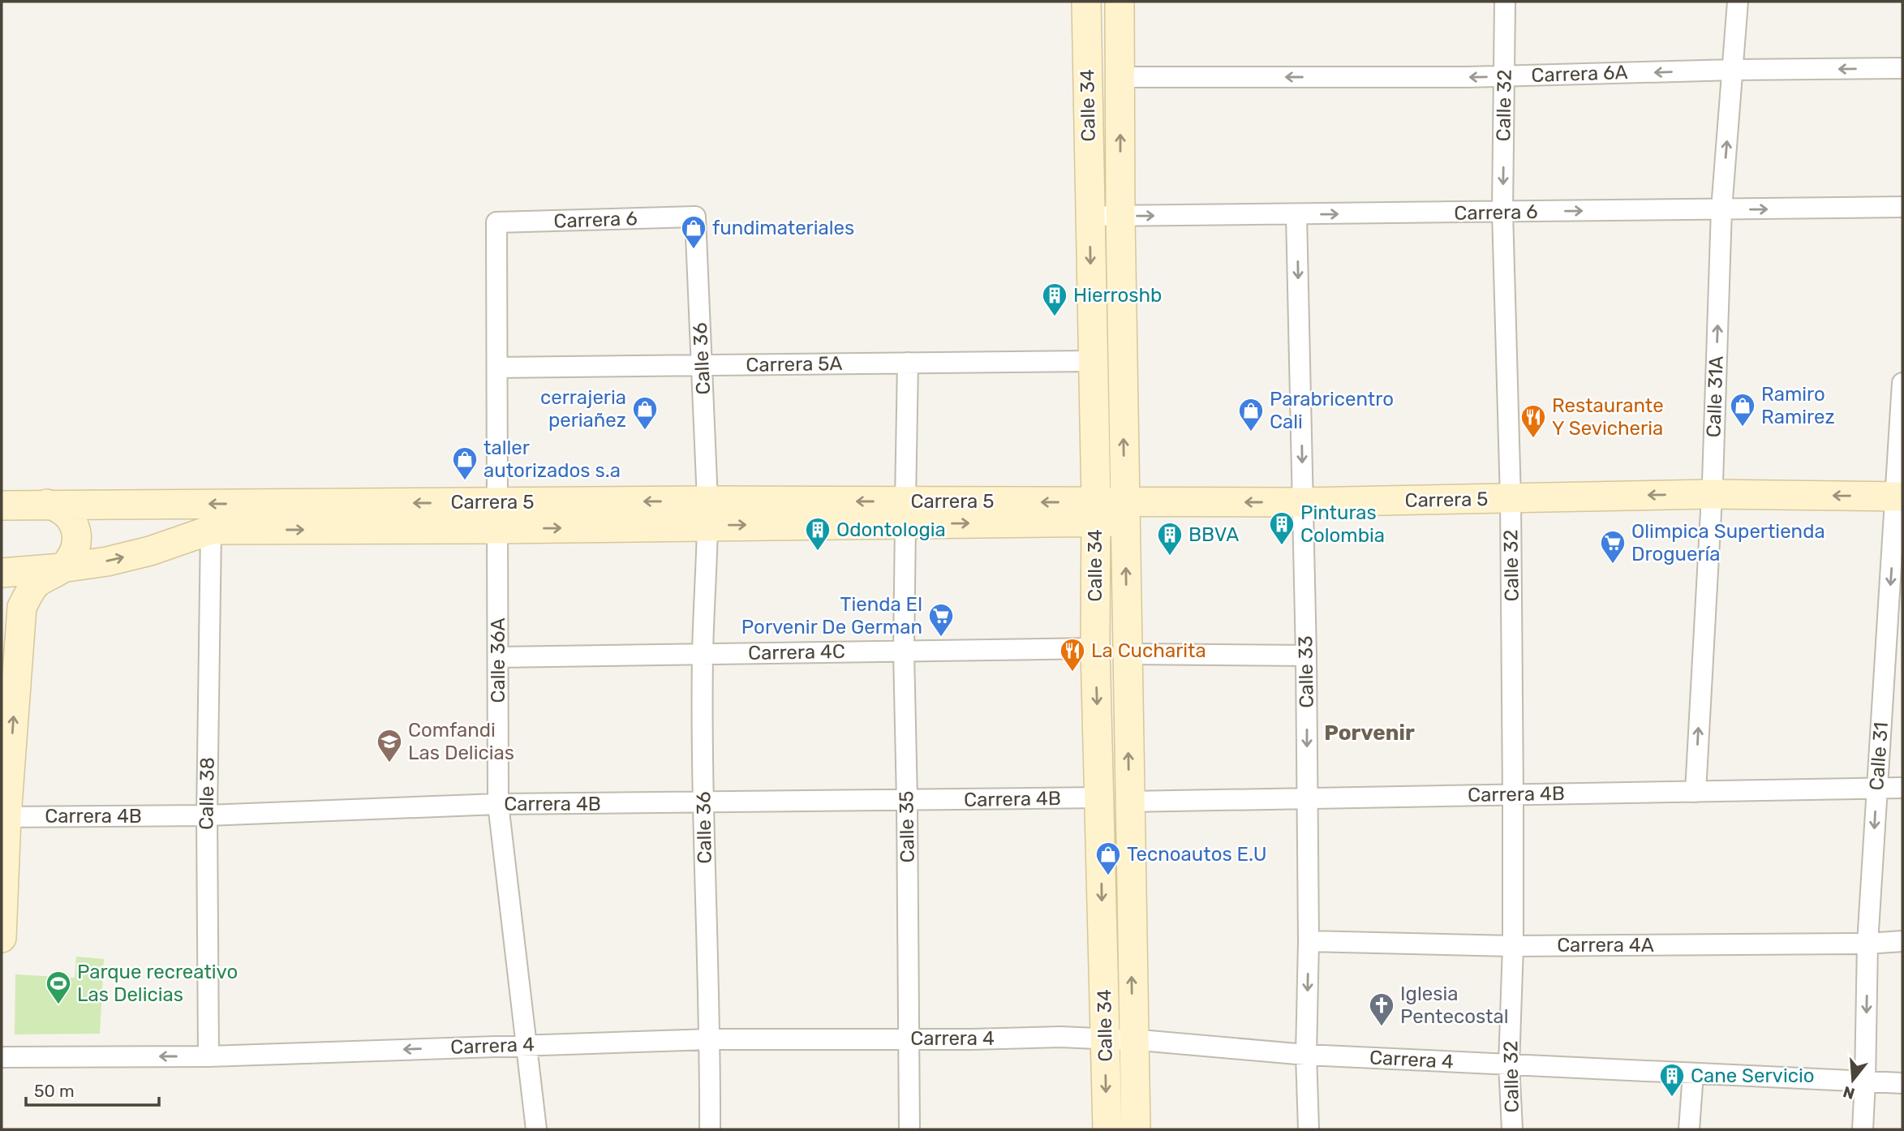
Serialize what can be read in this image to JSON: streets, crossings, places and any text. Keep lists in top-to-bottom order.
{
  "streets": {
    "main road": ["Calle 34", "Carrera 5"],
    "street": [
      "Carrera 6A",
      "Calle 32",
      "Carrera 6",
      "Calle 36",
      "Carrera 5A",
      "Calle 31A",
      "Carrera 4C",
      "Calle 36A",
      "Calle 33",
      "Calle 31",
      "Calle 38",
      "Carrera 4B",
      "Calle 35",
      "Carrera 4A",
      "Carrera 4"
    ]
  },
  "crossings": [
    ["Carrera 6A", "Calle 34"],
    ["Carrera 6A", "Calle 32"],
    ["Carrera 6A", "Calle 31A"],
    ["Calle 34", "Carrera 6"],
    ["Calle 34", "Carrera 5A"],
    ["Calle 34", "Carrera 5"],
    ["Calle 34", "Carrera 4C"],
    ["Calle 34", "Carrera 4B"],
    ["Calle 34", "Carrera 4"],
    ["Calle 32", "Carrera 6"],
    ["Calle 32", "Carrera 5"],
    ["Calle 32", "Carrera 4B"],
    ["Calle 32", "Carrera 4A"],
    ["Calle 32", "Carrera 4"],
    ["Carrera 6", "Calle 36"],
    ["Carrera 6", "Calle 31A"],
    ["Carrera 6", "Calle 36A"],
    ["Carrera 6", "Calle 33"],
    ["Calle 36", "Carrera 5A"],
    ["Calle 36", "Carrera 5"],
    ["Calle 36", "Carrera 4C"],
    ["Calle 36", "Carrera 4B"],
    ["Calle 36", "Carrera 4"],
    ["Carrera 5A", "Calle 36A"],
    ["Carrera 5A", "Calle 35"],
    ["Calle 31A", "Carrera 5"],
    ["Calle 31A", "Carrera 4B"],
    ["Carrera 5", "Calle 36A"],
    ["Carrera 5", "Calle 33"],
    ["Carrera 5", "Calle 31"],
    ["Carrera 5", "Calle 38"],
    ["Carrera 5", "Calle 35"],
    ["Carrera 4C", "Calle 36A"],
    ["Carrera 4C", "Calle 35"],
    ["Calle 36A", "Carrera 4B"],
    ["Calle 36A", "Carrera 4"],
    ["Calle 33", "Carrera 4B"],
    ["Calle 33", "Carrera 4A"],
    ["Calle 33", "Carrera 4"],
    ["Calle 31", "Carrera 4B"],
    ["Calle 31", "Carrera 4A"],
    ["Calle 31", "Carrera 4"],
    ["Calle 38", "Carrera 4B"],
    ["Calle 38", "Carrera 4"],
    ["Carrera 4B", "Calle 35"],
    ["Calle 35", "Carrera 4"]
  ],
  "one_way": [
    "Carrera 6A",
    "Carrera 6",
    "Calle 31A",
    "Calle 33",
    "Calle 31"
  ],
  "districts": ["Porvenir"],
  "places": {
    "shop": [
      "fundimateriales",
      "Ramiro Ramirez",
      "cerrajeria periañez",
      "Parabricentro Cali",
      "taller autorizados s.a",
      "Tecnoautos E.U"
    ],
    "building": [
      "Hierroshb",
      "Pinturas Colombia",
      "Odontologia",
      "BBVA",
      "Cane Servicio"
    ],
    "restaurant": ["Restaurante Y Sevicheria", "La Cucharita"],
    "supermarket": ["Olimpica Supertienda Droguería", "Tienda El Porvenir De German"],
    "school or university": ["Comfandi Las Delicias"],
    "sports": ["Parque recreativo Las Delicias"],
    "church": ["Iglesia Pentecostal"]
  },
  "scale_bar": "50 m",
  "north": "bottom"
}
